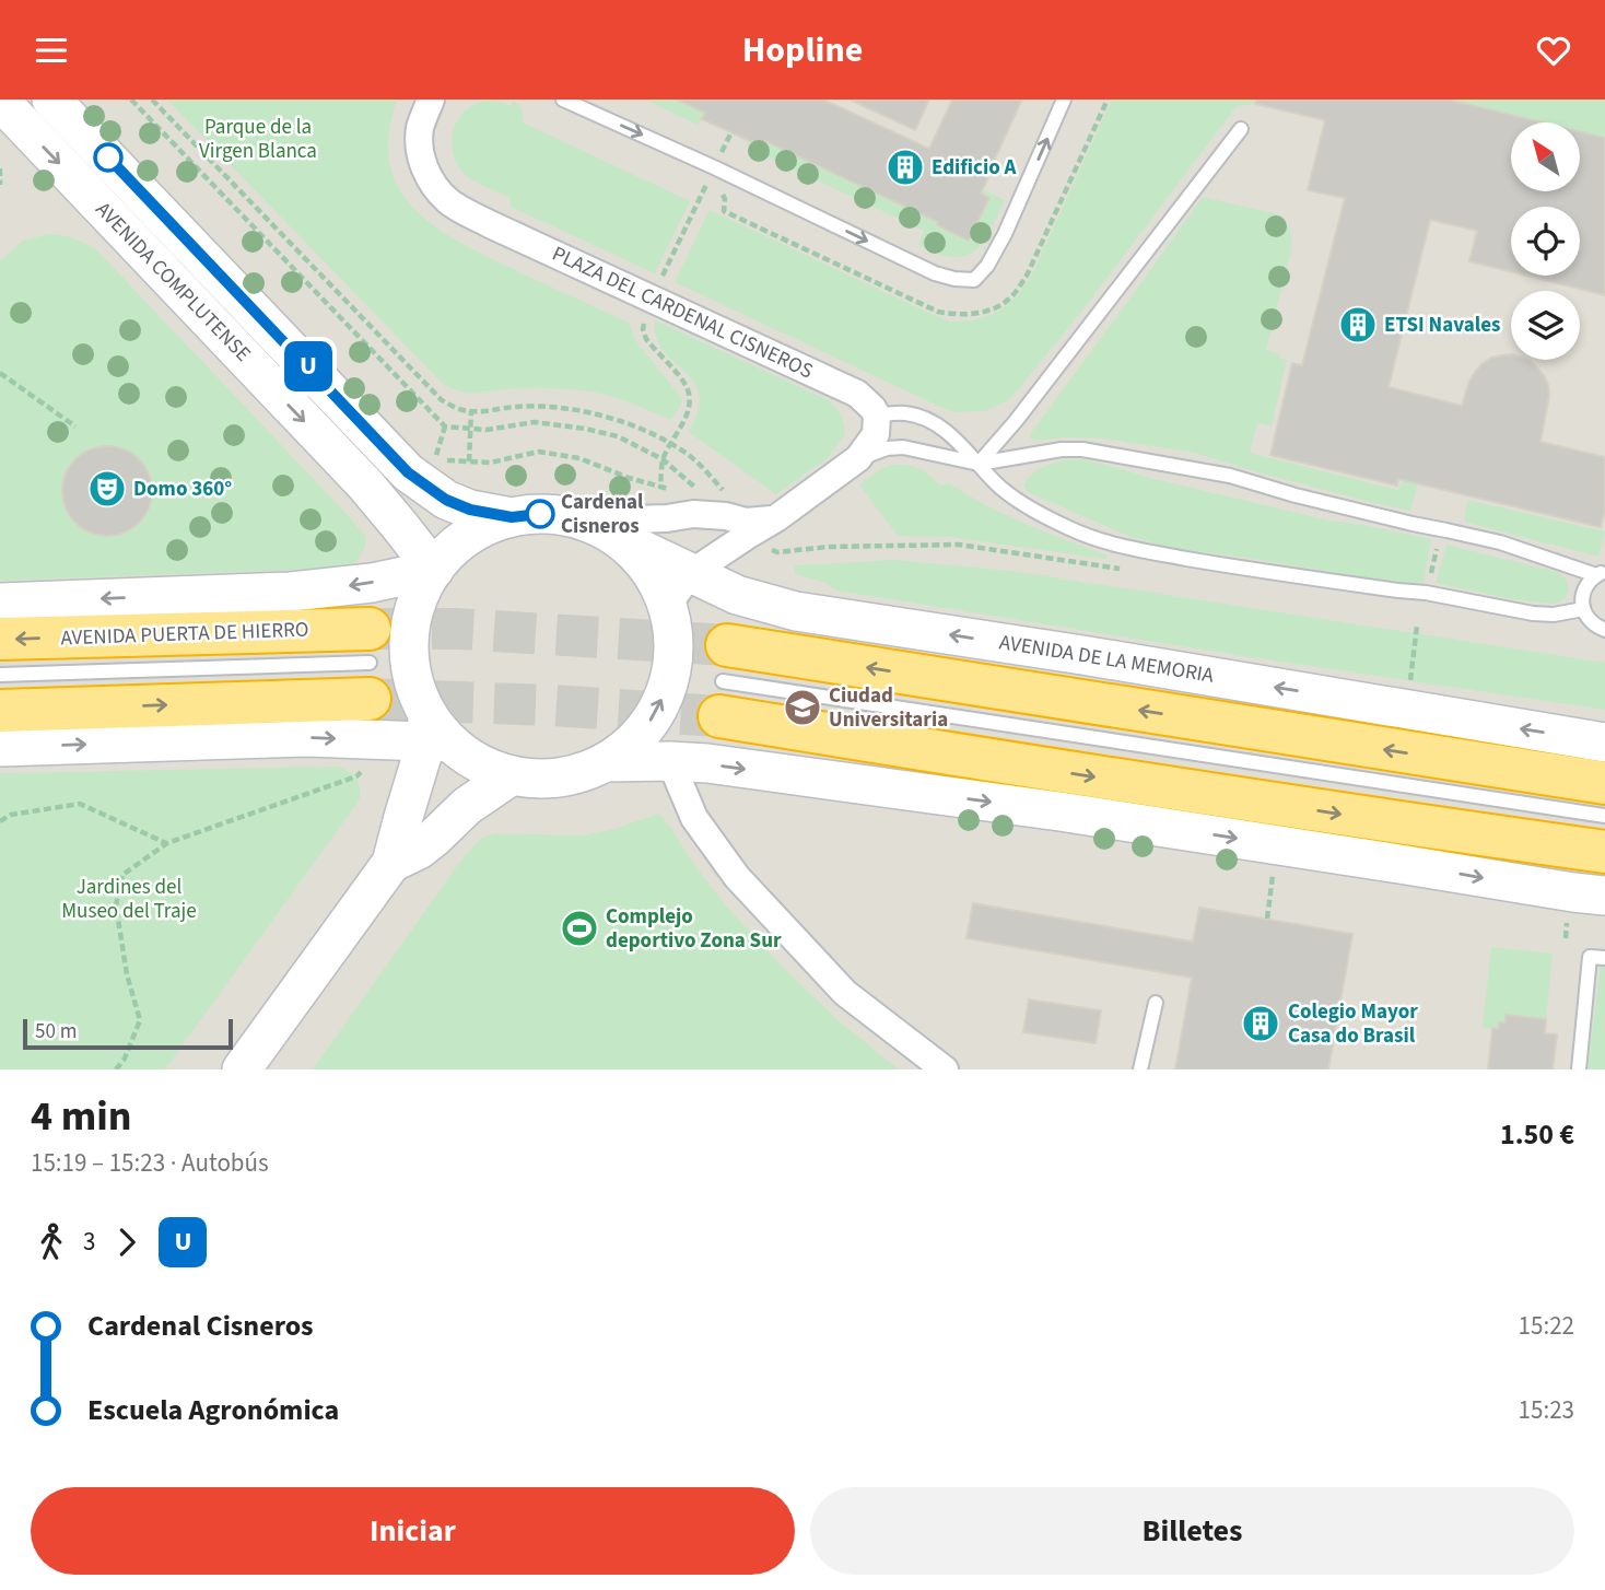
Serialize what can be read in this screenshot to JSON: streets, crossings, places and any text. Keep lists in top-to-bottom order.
{
  "streets": {
    "highway": ["AVENIDA PUERTA DE HIERRO"],
    "main road": ["AVENIDA COMPLUTENSE", "AVENIDA DE LA MEMORIA"],
    "street": ["PLAZA DEL CARDENAL CISNEROS"]
  },
  "crossings": [
    ["AVENIDA COMPLUTENSE", "AVENIDA DE LA MEMORIA"]
  ],
  "parks": ["Parque de la Virgen Blanca", "Jardines del Museo del Traje"],
  "places": {
    "building": ["Edificio A", "ETSI Navales", "Colegio Mayor Casa do Brasil"],
    "theatre": ["Domo 360°"],
    "other": ["Cardenal Cisneros"],
    "school or university": ["Ciudad Universitaria"],
    "sports": ["Complejo deportivo Zona Sur"]
  },
  "lines": ["bus line U"],
  "scale_bar": "50 m",
  "north": "top left",
  "page": {
    "header": "Hopline",
    "on_map": "U",
    "scale": "50 m",
    "heading": ["4 min", "15:19 – 15:23 · Autobús", "1.50 €"],
    "legs": ["3", "U"],
    "list": [
      {
        "name": "Cardenal Cisneros",
        "value": "15:22"
      },
      {
        "name": "Escuela Agronómica",
        "value": "15:23"
      }
    ],
    "buttons": ["Iniciar", "Billetes"]
  }
}
